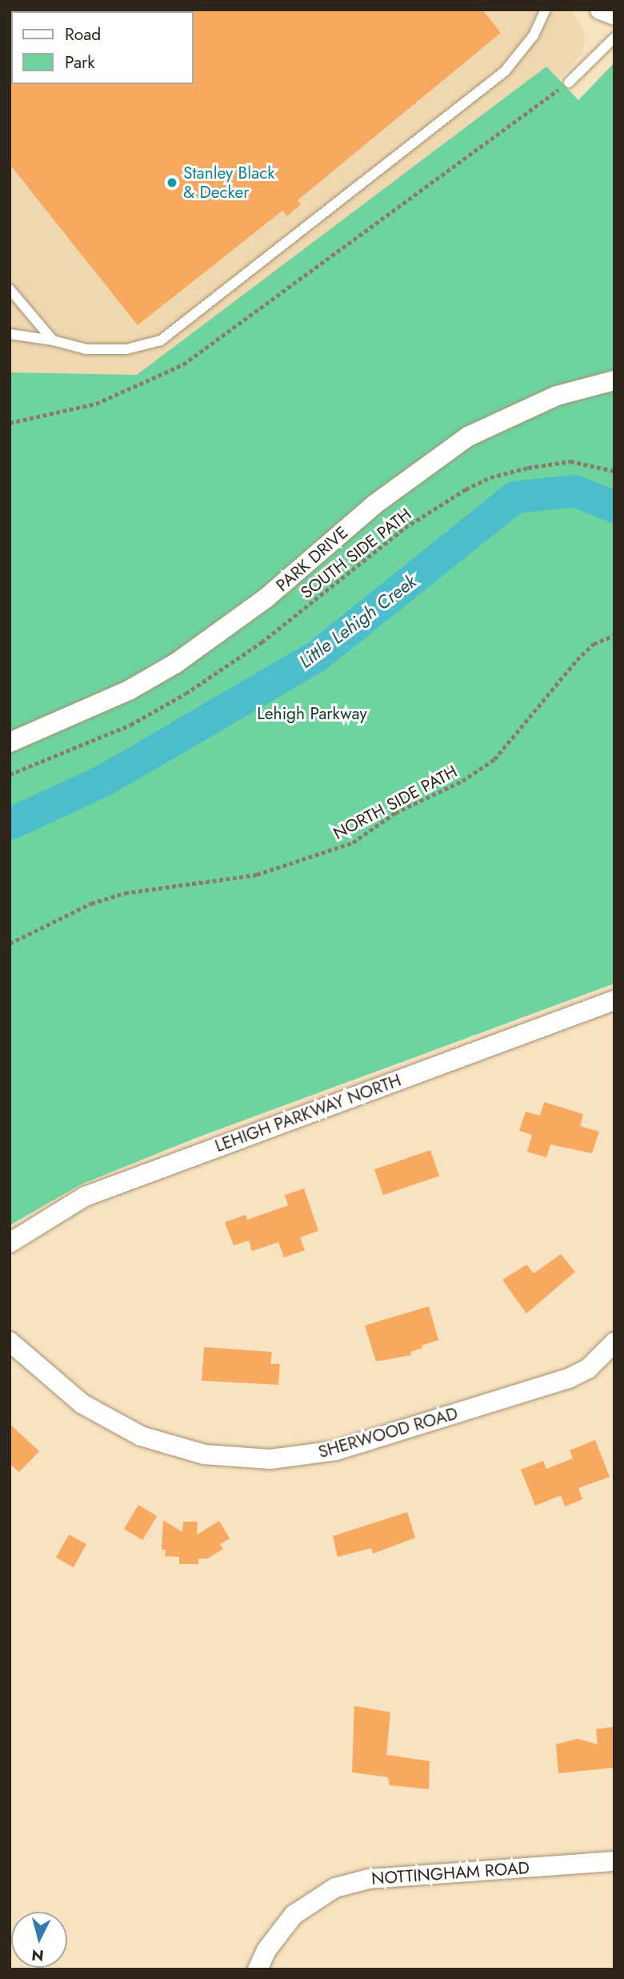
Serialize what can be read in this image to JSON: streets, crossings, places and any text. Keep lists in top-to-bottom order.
{
  "streets": {
    "street": [
      "PARK DRIVE",
      "LEHIGH PARKWAY NORTH",
      "SHERWOOD ROAD",
      "NOTTINGHAM ROAD"
    ],
    "path": ["SOUTH SIDE PATH", "NORTH SIDE PATH"]
  },
  "water": ["Little Lehigh Creek"],
  "parks": ["Lehigh Parkway"],
  "places": ["Stanley Black & Decker"],
  "legend": ["Road", "Park"],
  "north": "bottom"
}
